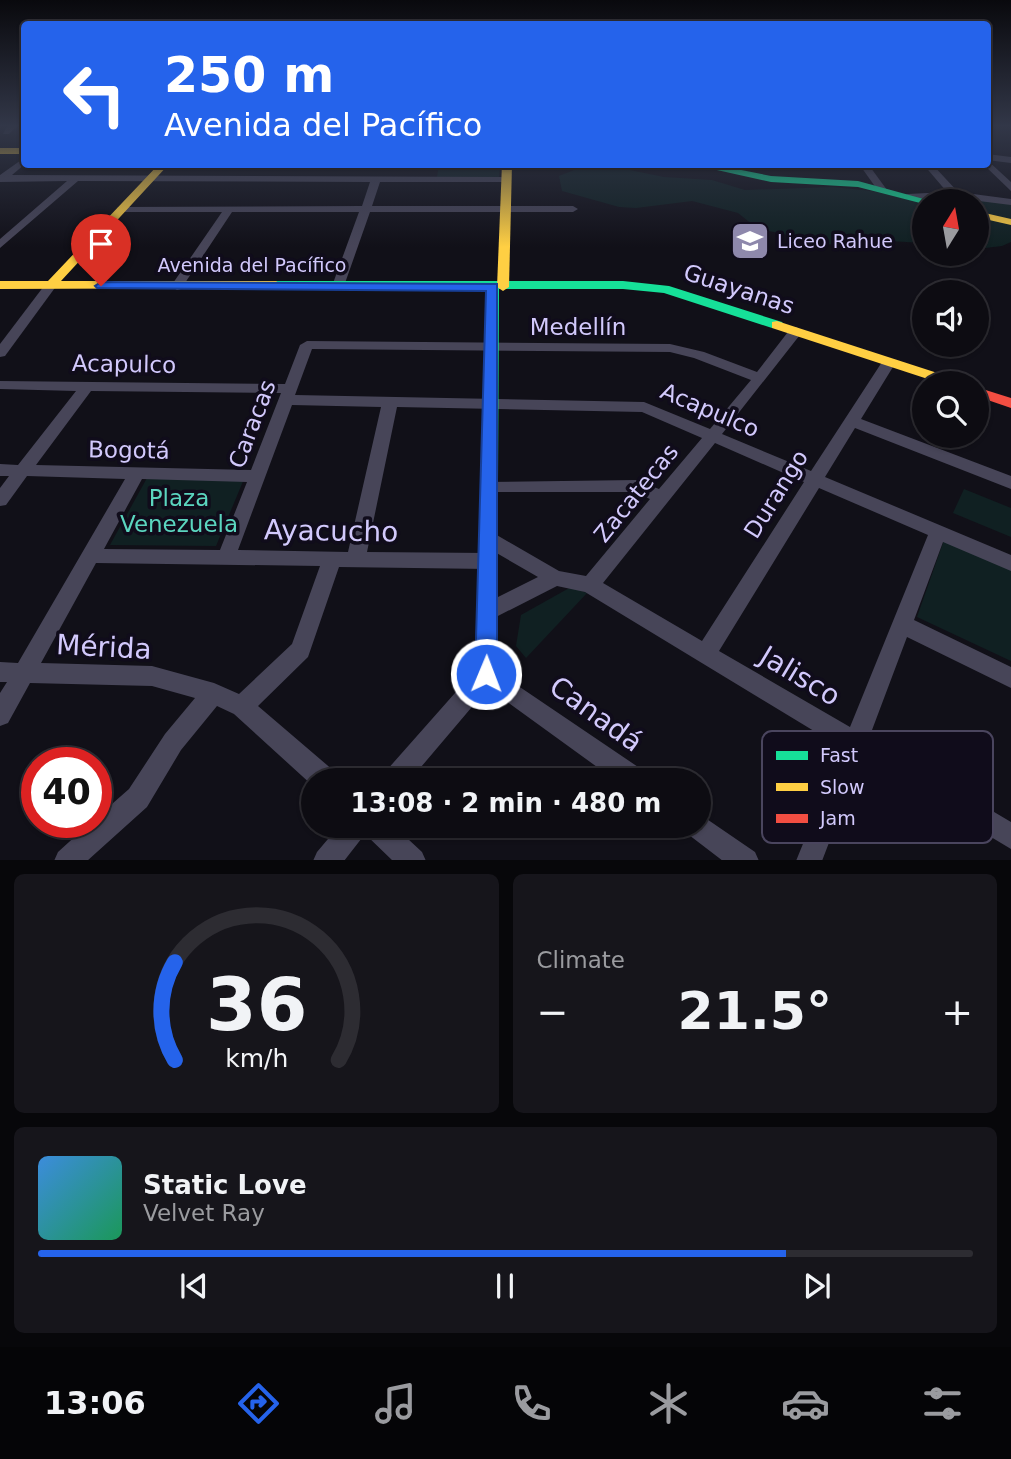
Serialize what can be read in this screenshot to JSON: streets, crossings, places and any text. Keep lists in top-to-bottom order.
{
  "streets": {
    "street": [
      "Avenida del Pacífico",
      "Guayanas",
      "Medellín",
      "Acapulco",
      "Caracas",
      "Bogotá",
      "Zacatecas",
      "Durango",
      "Ayacucho",
      "Mérida",
      "Jalisco",
      "Canadá"
    ]
  },
  "crossings": [
    ["Avenida del Pacífico", "Guayanas"],
    ["Guayanas", "Zacatecas"],
    ["Guayanas", "Durango"],
    ["Medellín", "Caracas"],
    ["Medellín", "Zacatecas"],
    ["Acapulco", "Caracas"],
    ["Acapulco", "Zacatecas"],
    ["Acapulco", "Durango"],
    ["Caracas", "Bogotá"],
    ["Caracas", "Ayacucho"],
    ["Zacatecas", "Jalisco"],
    ["Durango", "Jalisco"]
  ],
  "parks": ["Plaza Venezuela"],
  "places": {
    "school or university": ["Liceo Rahue"]
  },
  "legend": ["Fast", "Slow", "Jam"],
  "north": "top",
  "page": {
    "turn": ["250 m", "Avenida del Pacífico"],
    "limit": "40",
    "trip": "13:08 · 2 min · 480 m",
    "tile": "Climate",
    "heat": ["−", "21.5°", "+"],
    "song": ["Static Love", "Velvet Ray"],
    "tabs": "13:06",
    "gauge": ["36", "km/h"]
  }
}
